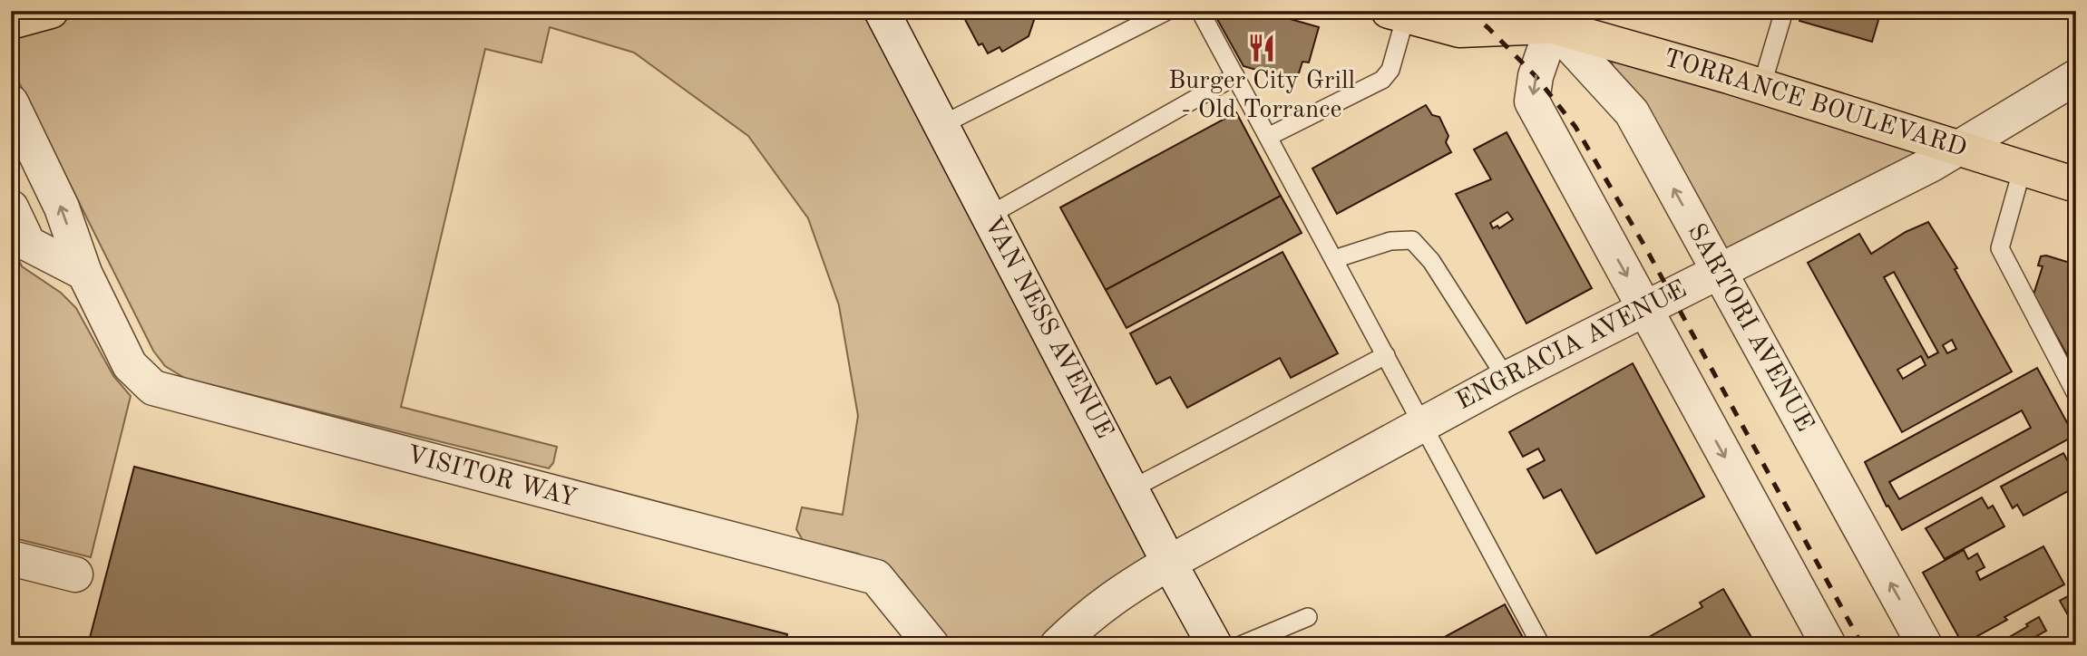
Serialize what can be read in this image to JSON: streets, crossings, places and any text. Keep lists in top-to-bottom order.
{
  "streets": {
    "main road": ["TORRANCE BOULEVARD"],
    "street": [
      "VAN NESS AVENUE",
      "SARTORI AVENUE",
      "ENGRACIA AVENUE",
      "VISITOR WAY"
    ]
  },
  "crossings": [
    ["TORRANCE BOULEVARD", "SARTORI AVENUE"],
    ["TORRANCE BOULEVARD", "ENGRACIA AVENUE"],
    ["VAN NESS AVENUE", "ENGRACIA AVENUE"],
    ["SARTORI AVENUE", "ENGRACIA AVENUE"]
  ],
  "places": {
    "restaurant": ["Burger City Grill - Old Torrance"]
  }
}
